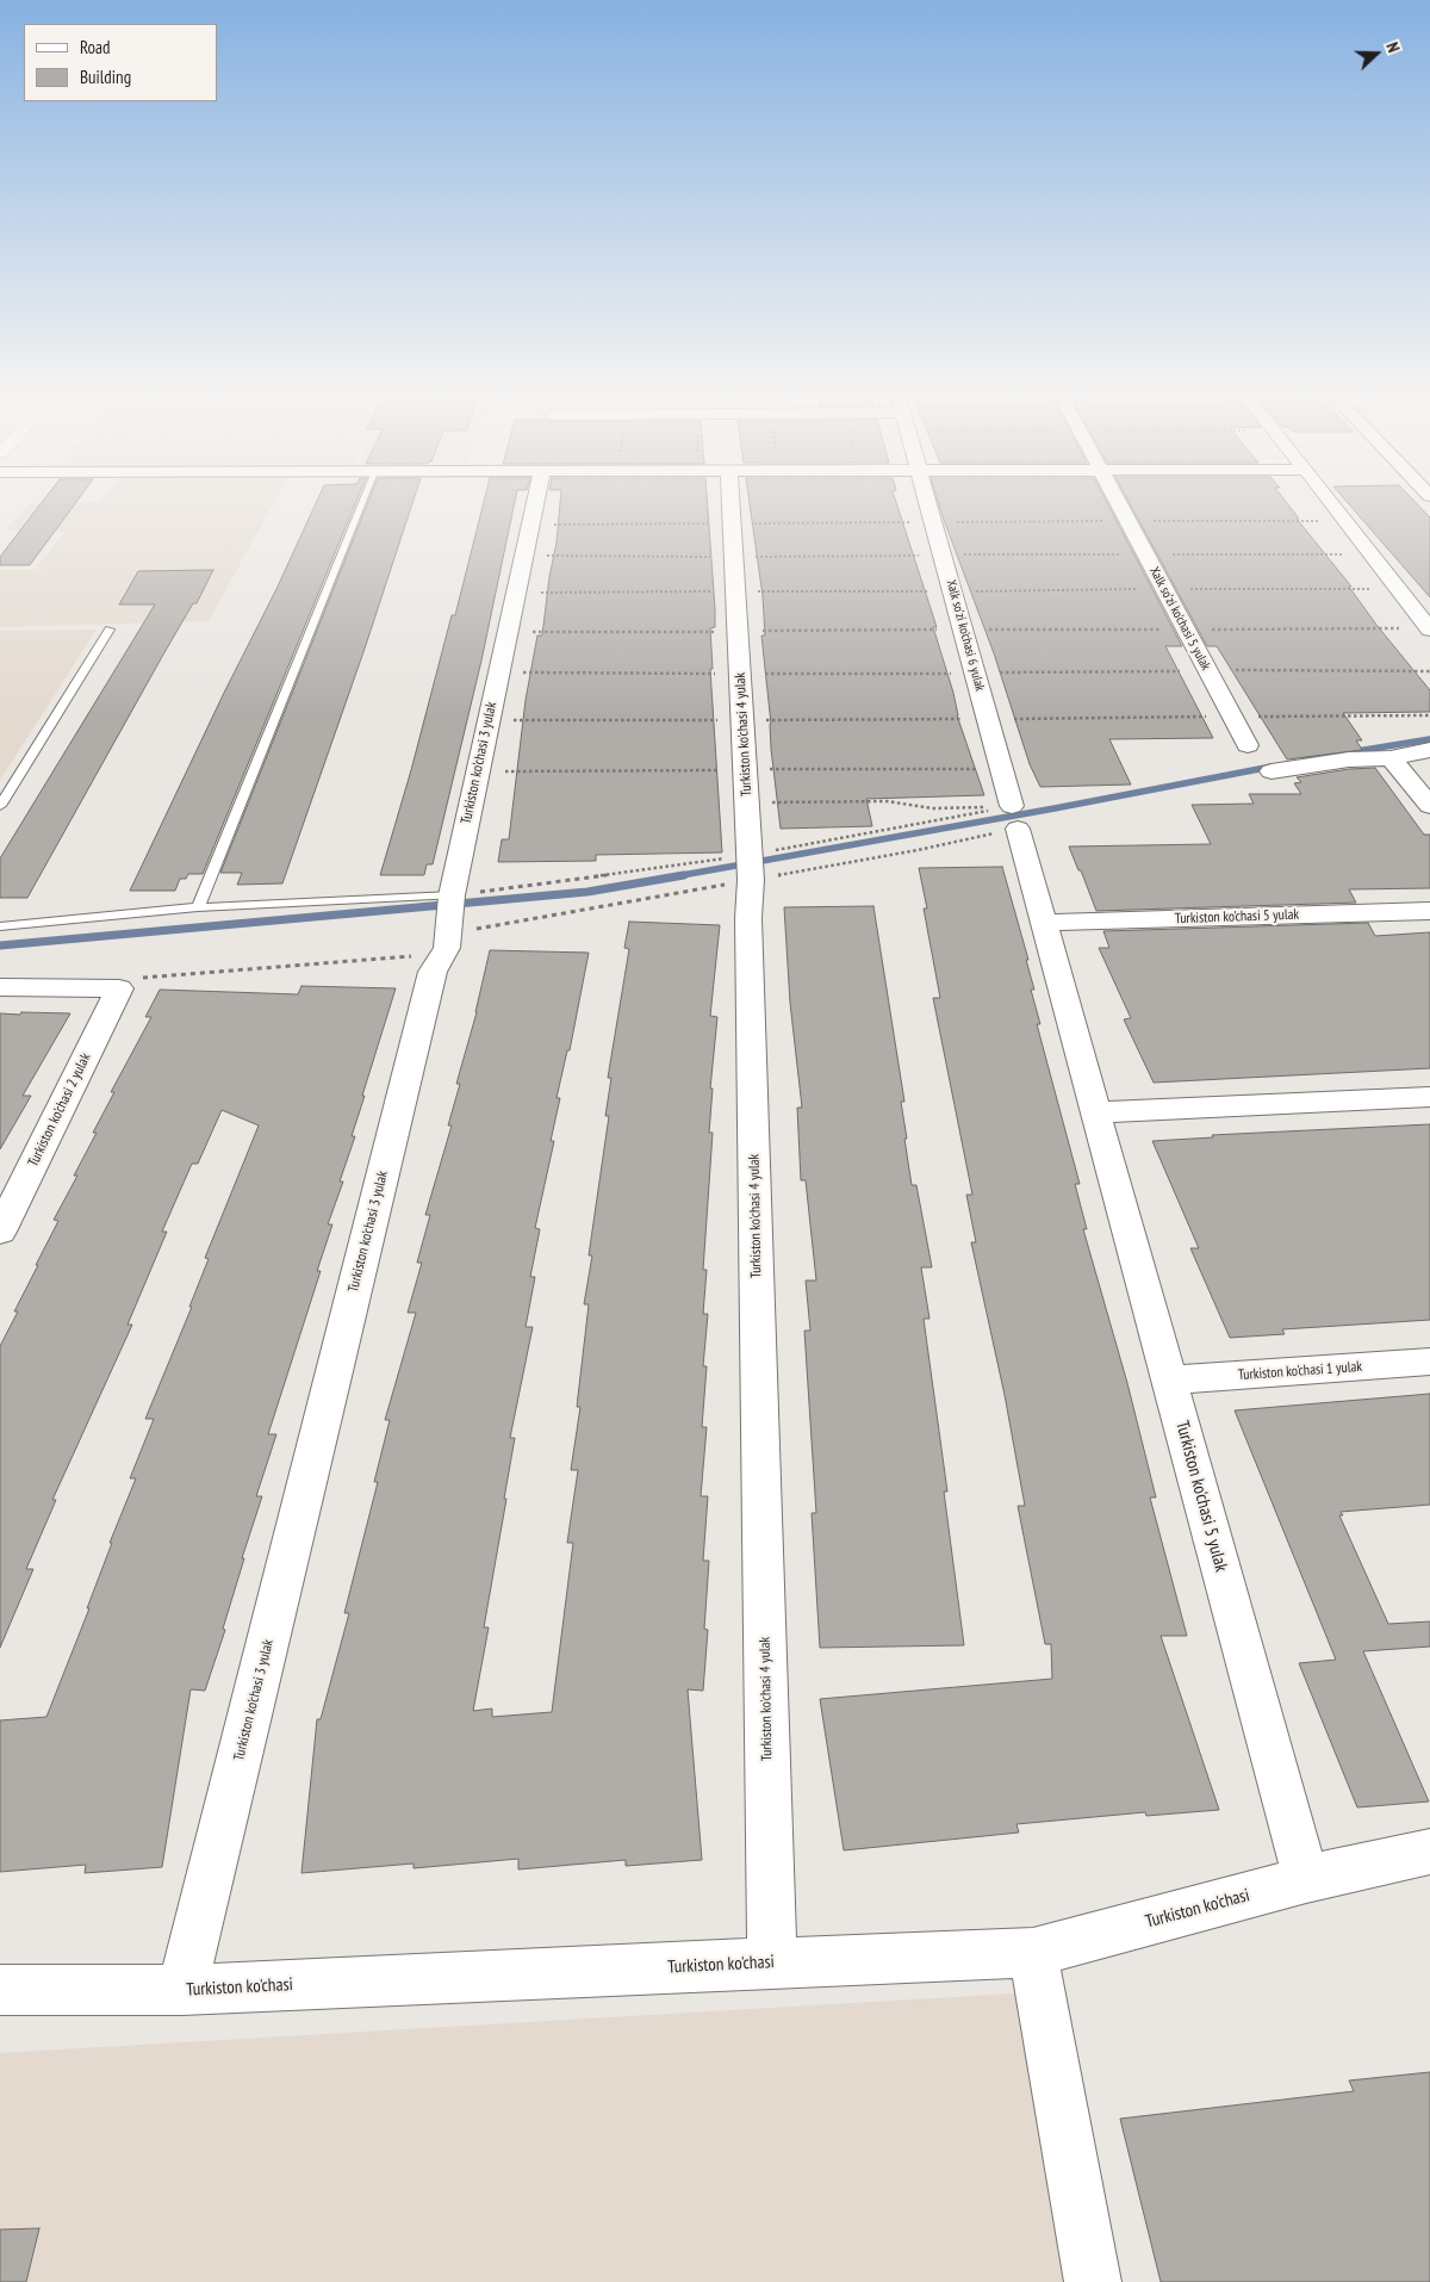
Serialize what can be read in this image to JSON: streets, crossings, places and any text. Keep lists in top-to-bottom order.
{
  "streets": {
    "street": [
      "Xalk so'zi ko'chasi 5 yulak",
      "Xalk so'zi ko'chasi 6 yulak",
      "Turkiston ko'chasi 4 yulak",
      "Turkiston ko'chasi 3 yulak",
      "Turkiston ko'chasi 5 yulak",
      "Turkiston ko'chasi 2 yulak",
      "Turkiston ko'chasi 1 yulak",
      "Turkiston ko'chasi"
    ]
  },
  "crossings": [
    ["Xalk so'zi ko'chasi 6 yulak", "Turkiston ko'chasi 5 yulak"],
    ["Turkiston ko'chasi 4 yulak", "Turkiston ko'chasi"],
    ["Turkiston ko'chasi 3 yulak", "Turkiston ko'chasi"],
    ["Turkiston ko'chasi 5 yulak", "Turkiston ko'chasi 1 yulak"],
    ["Turkiston ko'chasi 5 yulak", "Turkiston ko'chasi"]
  ],
  "legend": ["Road", "Building"],
  "north": "right"
}
